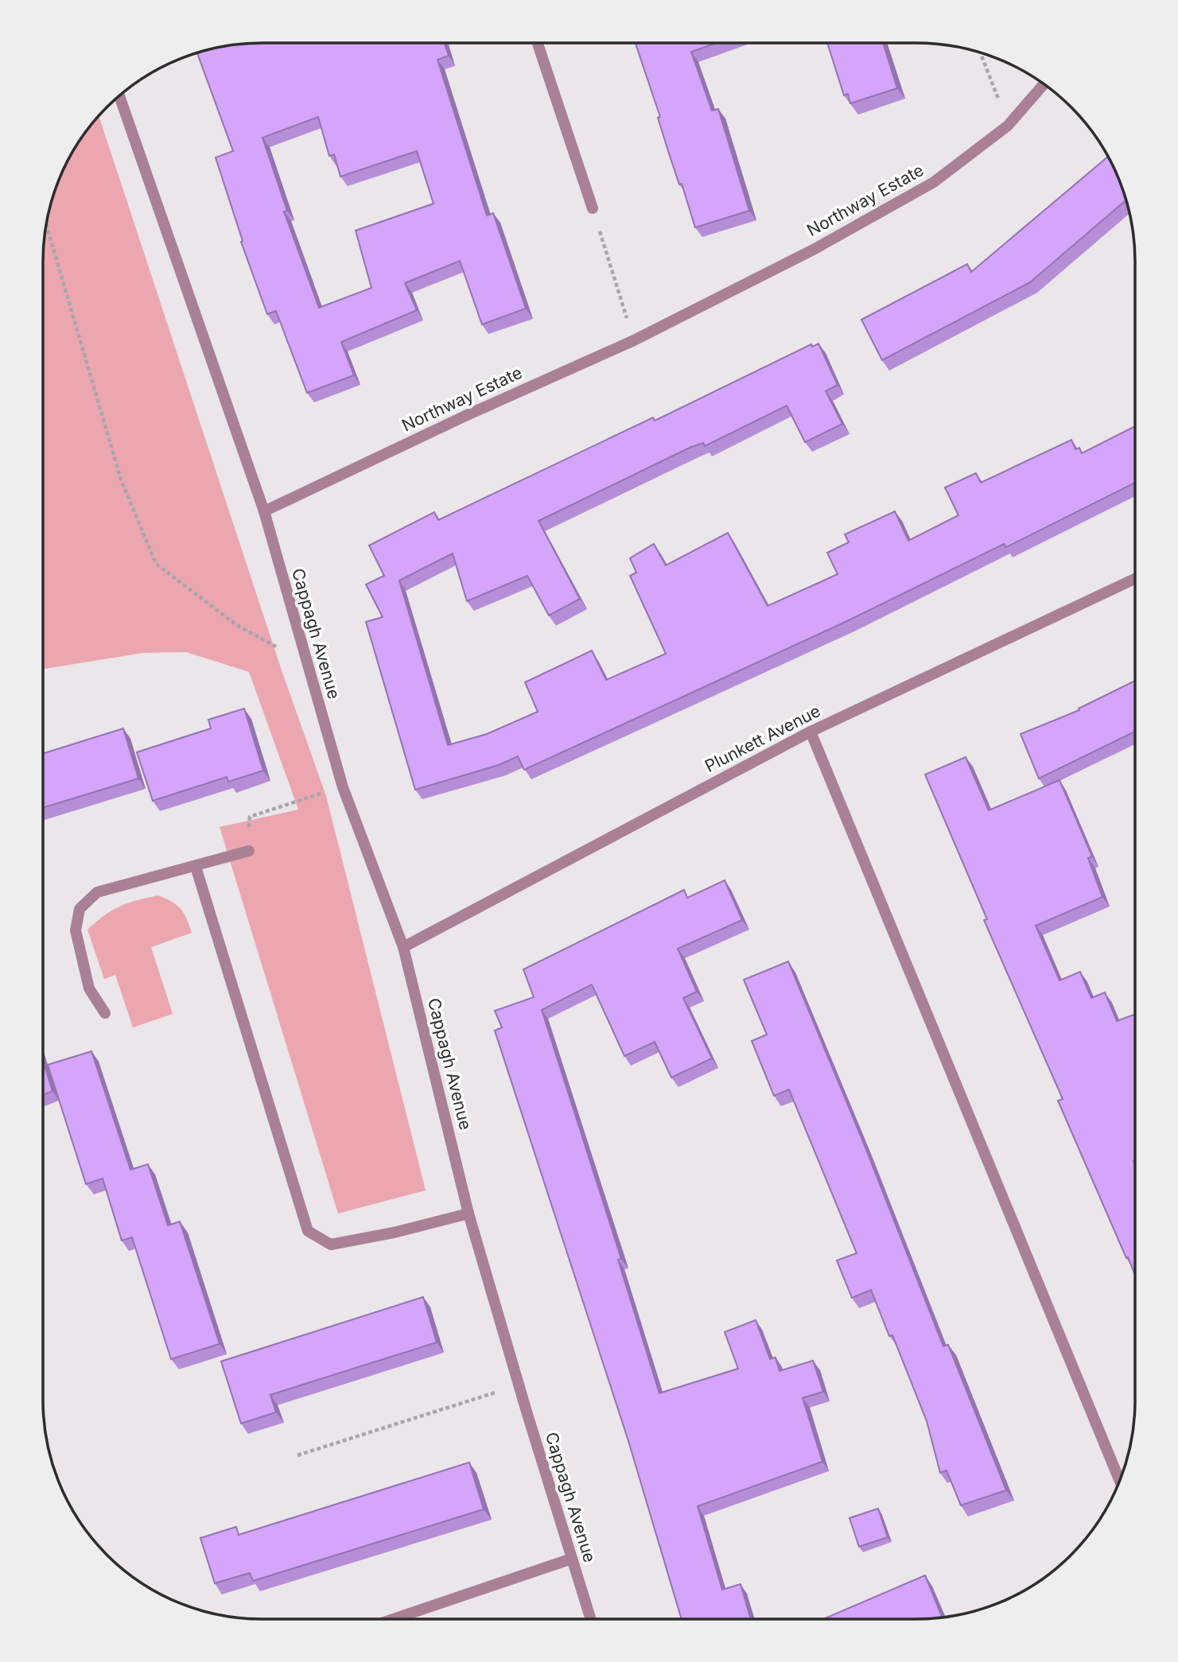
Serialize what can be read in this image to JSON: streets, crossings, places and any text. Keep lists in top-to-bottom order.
{
  "streets": {
    "street": ["Northway Estate", "Cappagh Avenue", "Plunkett Avenue"]
  },
  "crossings": [
    ["Northway Estate", "Cappagh Avenue"],
    ["Cappagh Avenue", "Plunkett Avenue"]
  ]
}
